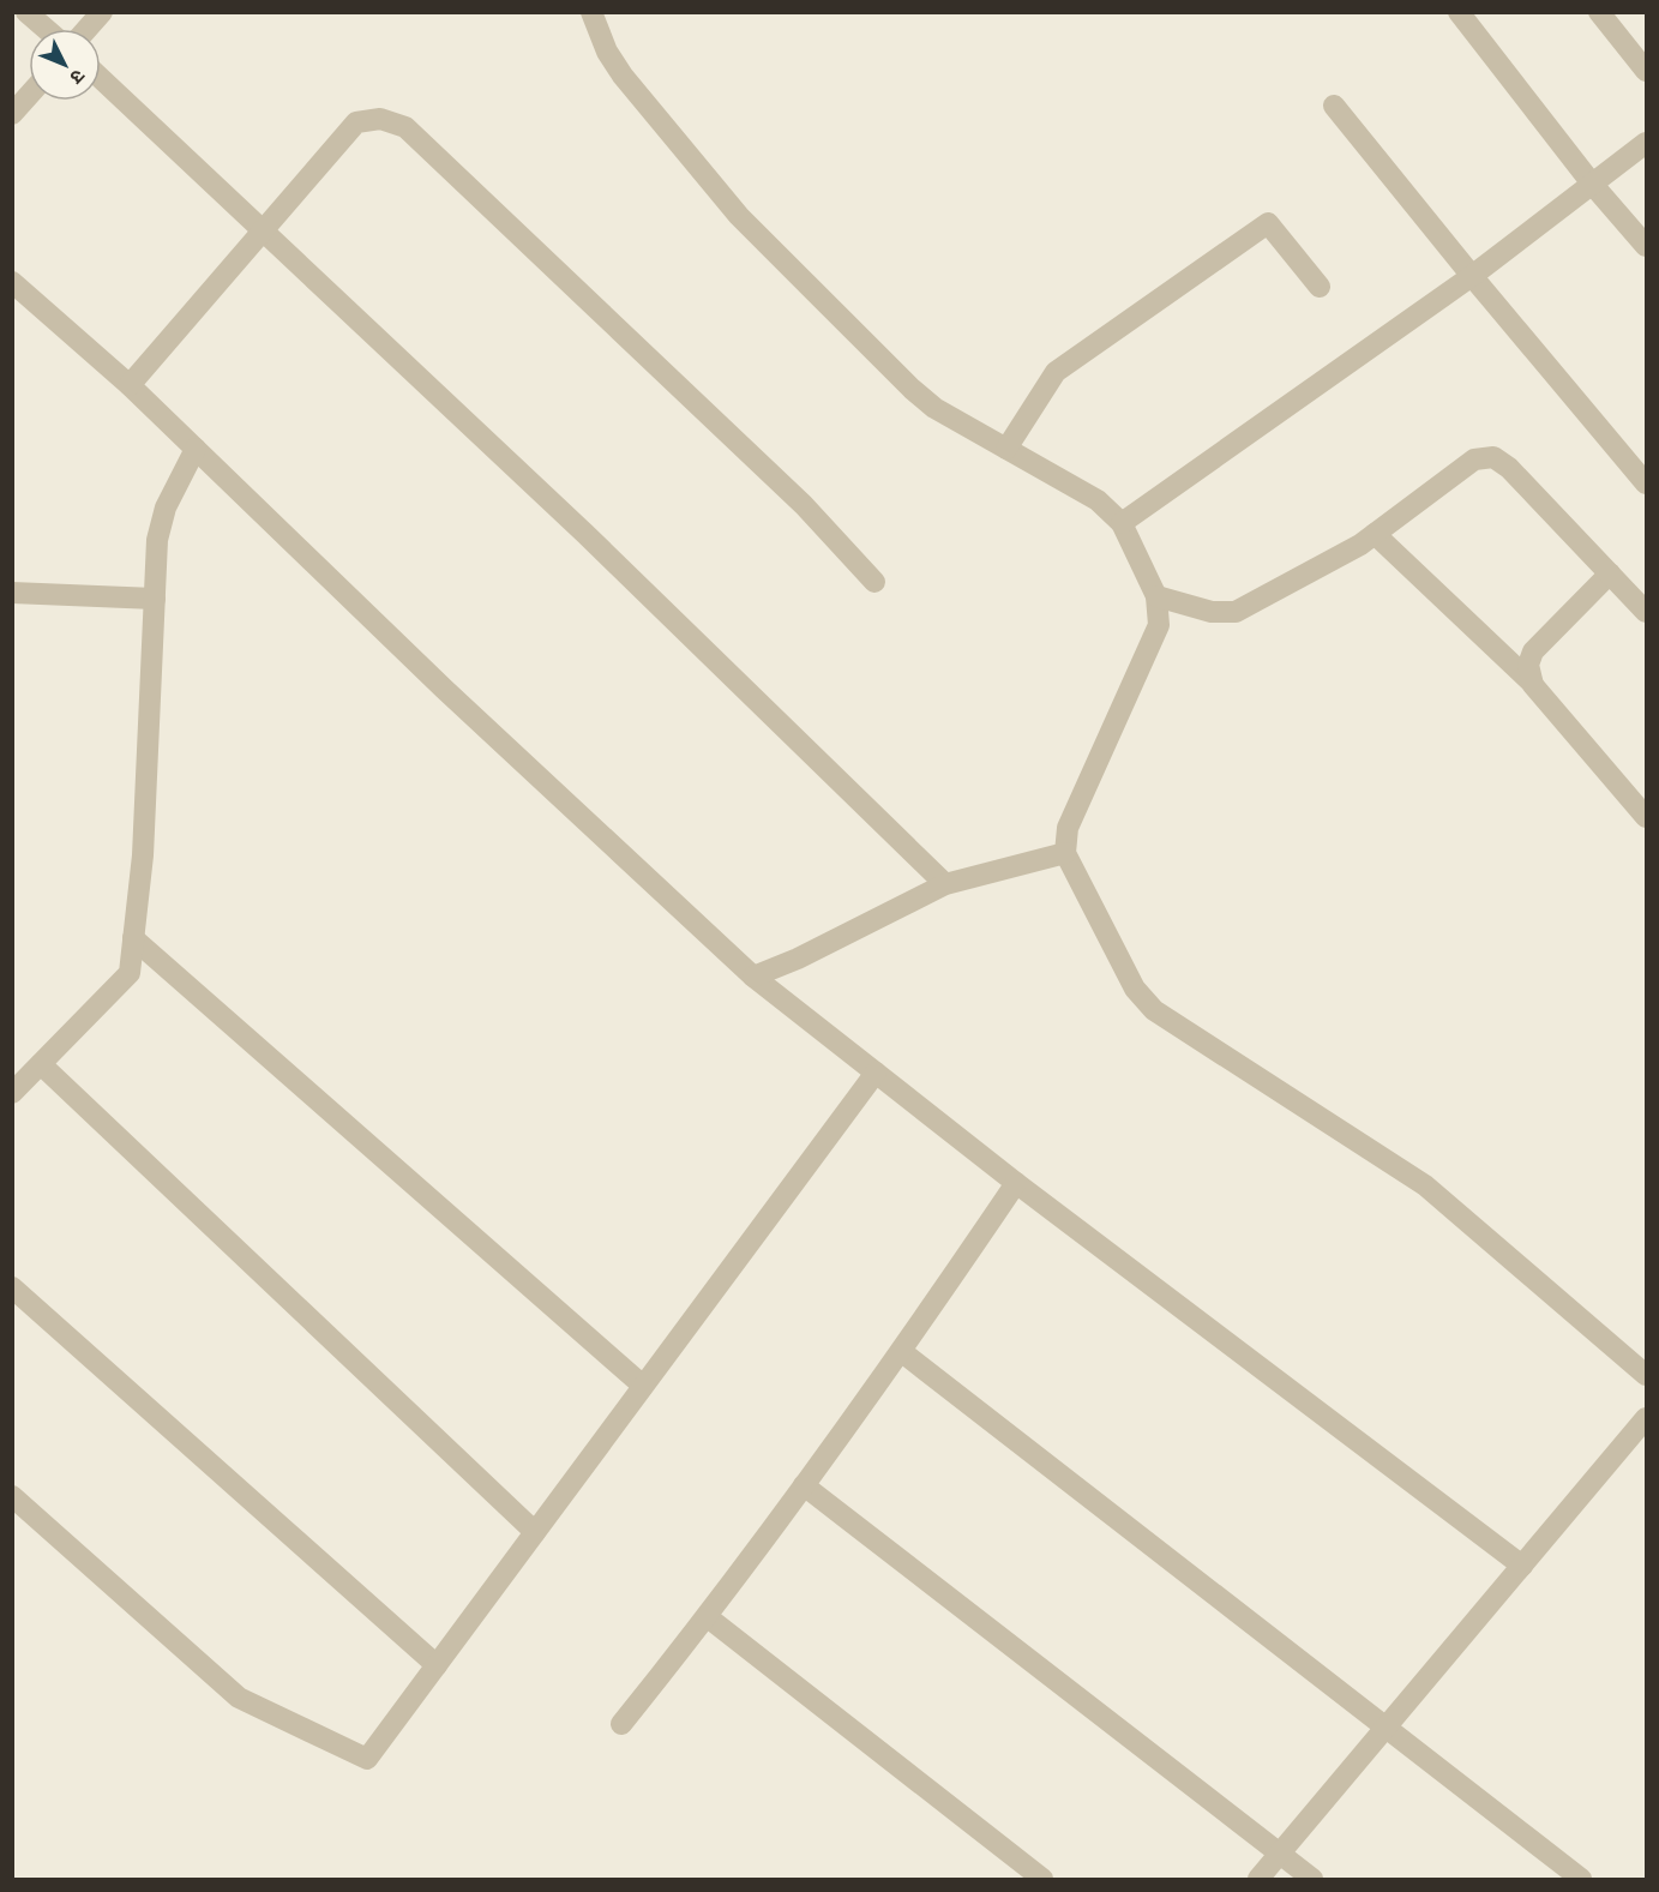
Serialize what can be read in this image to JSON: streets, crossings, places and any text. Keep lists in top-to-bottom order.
{
  "north": "bottom right"
}
